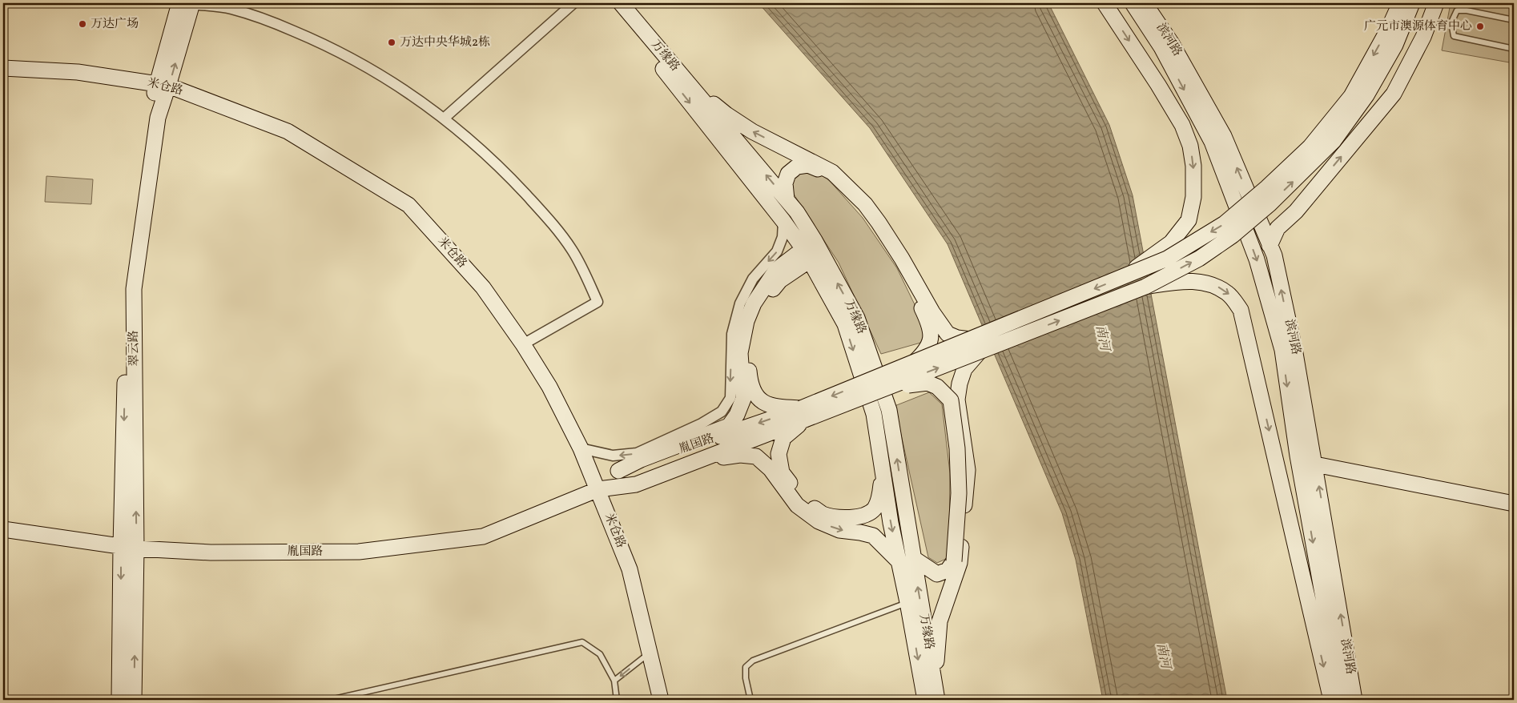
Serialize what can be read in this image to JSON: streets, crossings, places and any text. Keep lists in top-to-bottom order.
{
  "streets": {
    "street": [
      "滨河路",
      "万缘路",
      "米仓路",
      "翠云路",
      "胤国路"
    ]
  },
  "crossings": [
    ["米仓路", "翠云路"],
    ["米仓路", "胤国路"],
    ["翠云路", "胤国路"]
  ],
  "water": ["南河"],
  "places": ["万达广场", "广元市澳源体育中心", "万达中央华城2栋"]
}
